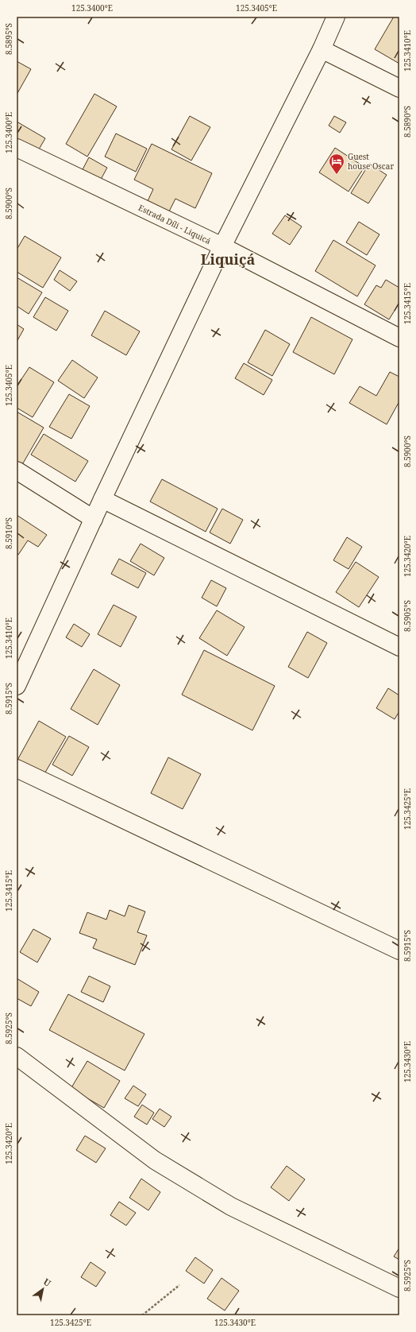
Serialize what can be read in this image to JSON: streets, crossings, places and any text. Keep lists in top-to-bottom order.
{
  "streets": {
    "street": ["Estrada Díli - Liquicá"]
  },
  "districts": ["Liquiçá"],
  "places": {
    "hotel": ["Guest house Oscar"]
  },
  "north": "top right",
  "coordinates": [
    "125.3400°E",
    "125.3405°E",
    "8.5895°S",
    "125.3410°E",
    "8.5890°S",
    "8.5900°S",
    "125.3415°E",
    "8.5910°S",
    "125.3420°E",
    "8.5905°S",
    "8.5915°S",
    "125.3425°E",
    "8.5925°S",
    "125.3430°E"
  ]
}
